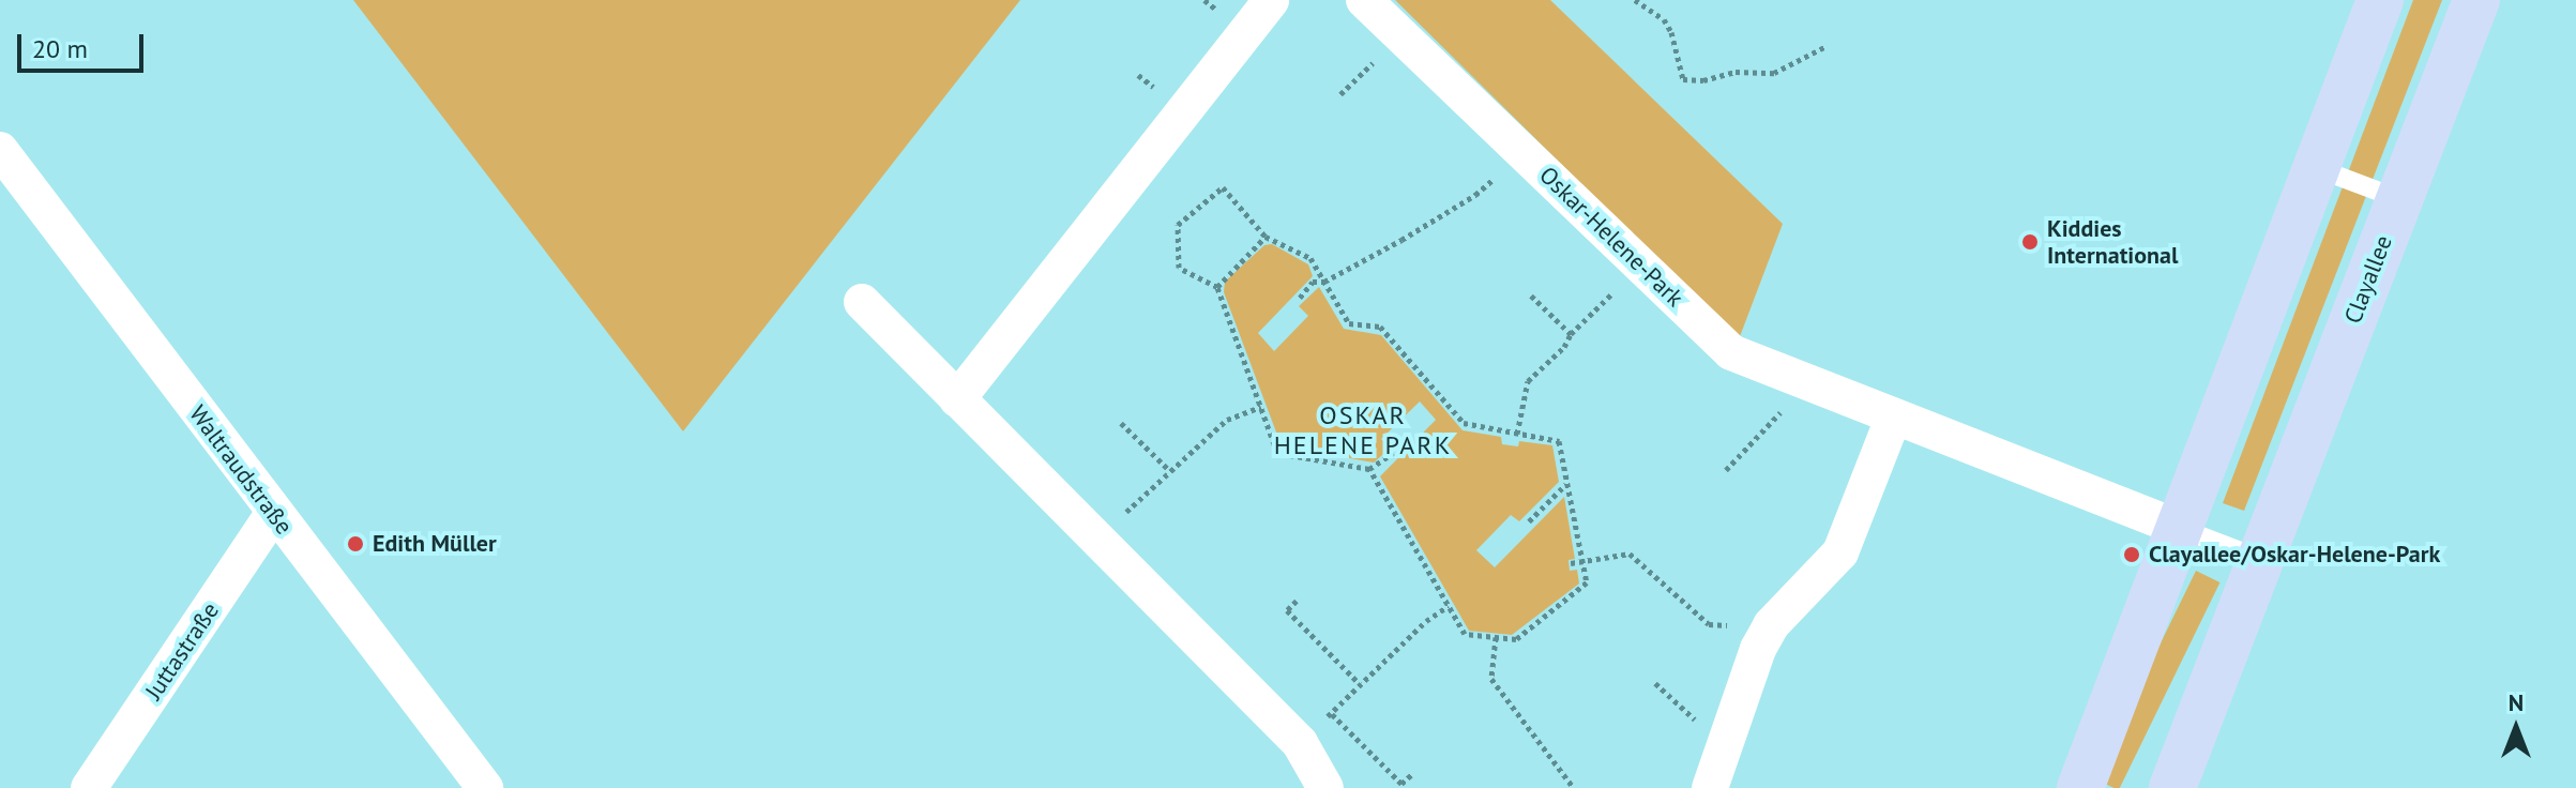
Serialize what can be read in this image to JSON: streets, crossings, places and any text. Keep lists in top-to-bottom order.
{
  "streets": {
    "main road": ["Clayallee"],
    "street": ["Oskar-Helene-Park", "Waltraudstraße", "Juttastraße"]
  },
  "crossings": [
    ["Waltraudstraße", "Juttastraße"]
  ],
  "districts": ["OSKAR HELENE PARK"],
  "places": ["Kiddies International", "Edith Müller", "Clayallee/Oskar-Helene-Park"],
  "scale_bar": "20 m",
  "north": "top"
}
